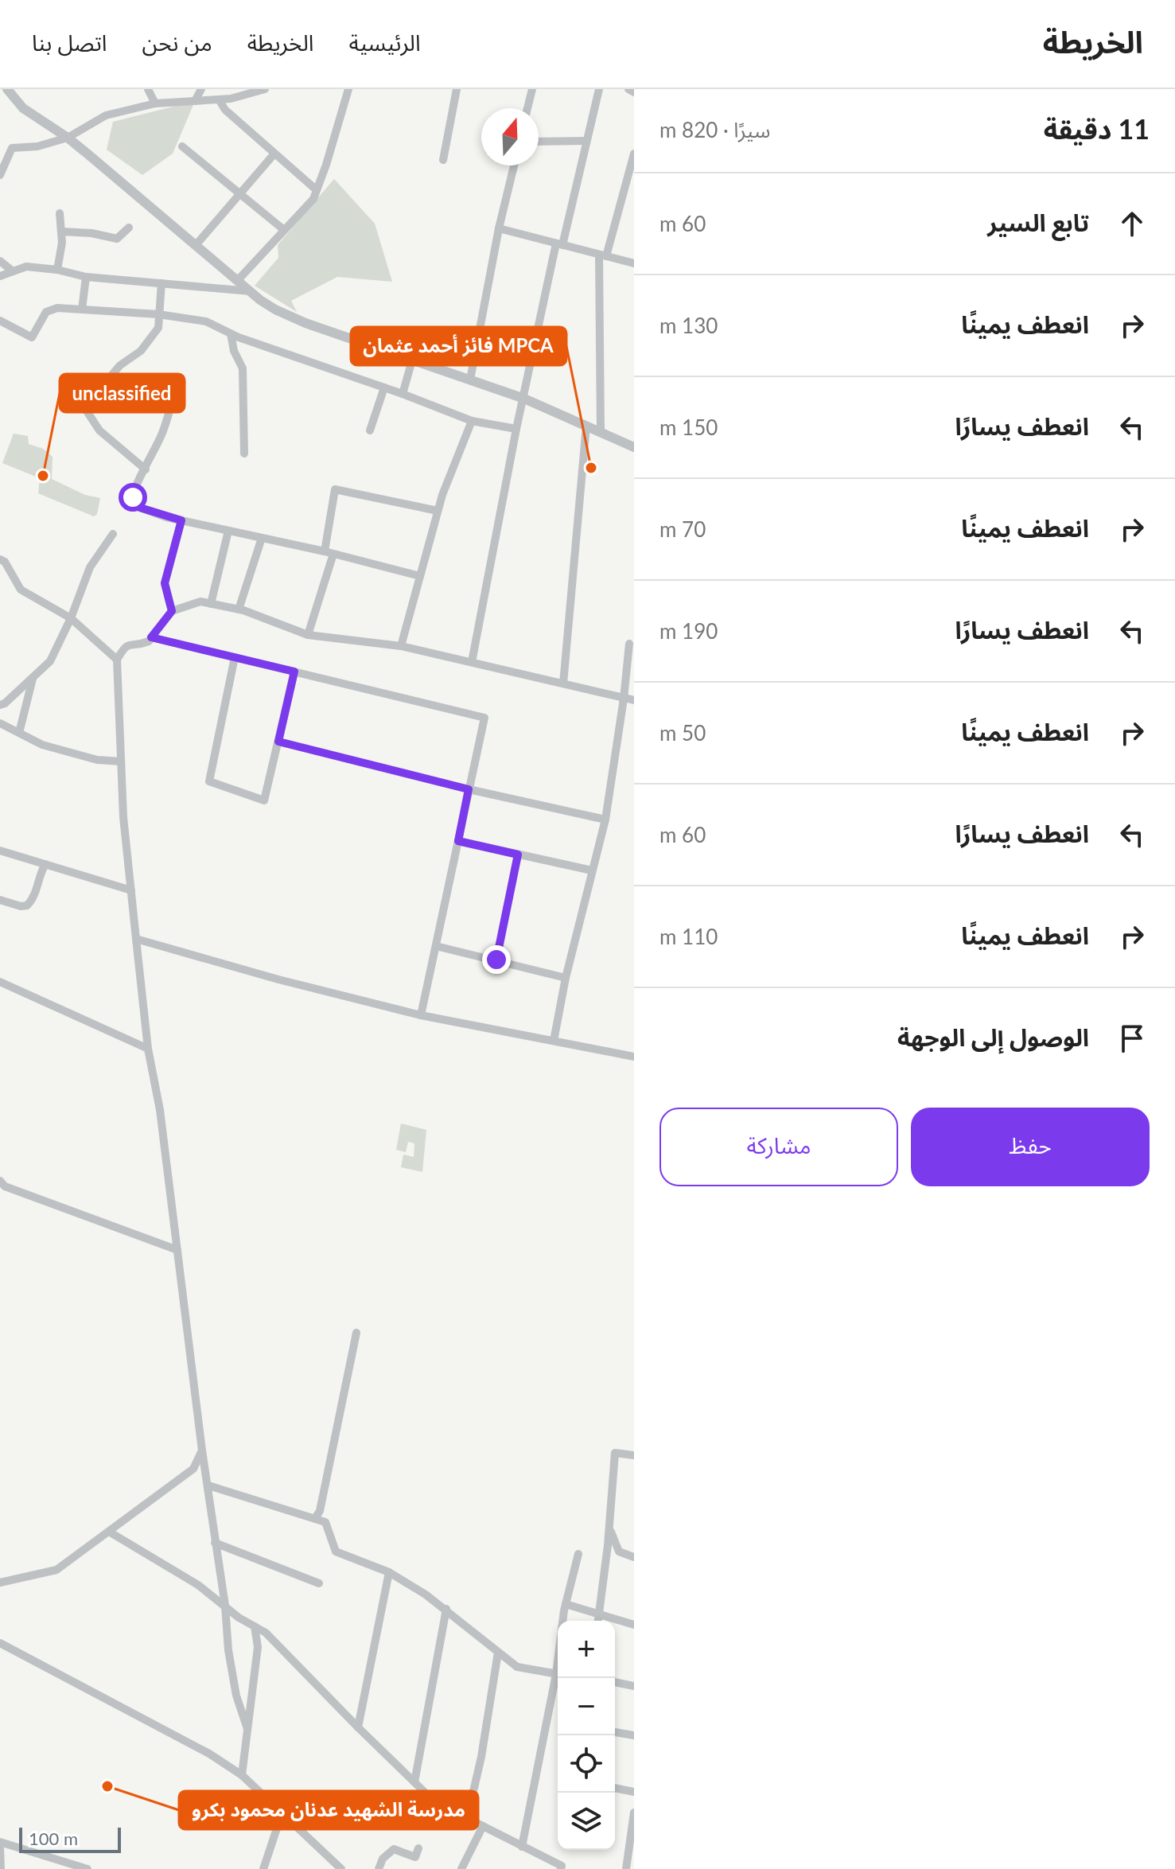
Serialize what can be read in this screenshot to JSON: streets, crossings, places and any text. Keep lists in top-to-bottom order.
{
  "places": ["فائز أحمد عثمان MPCA", "unclassified", "مدرسة الشهيد عدنان محمود بكرو"],
  "scale_bar": "100 m",
  "north": "top",
  "page": {
    "header": "الخريطة",
    "nav": [
      "الرئيسية",
      "الخريطة",
      "من نحن",
      "اتصل بنا"
    ],
    "heading": ["11 دقيقة", "سيرًا · 820 m"],
    "list": [
      ["تابع السير", "60 m"],
      ["انعطف يمينًا", "130 m"],
      ["انعطف يسارًا", "150 m"],
      ["انعطف يمينًا", "70 m"],
      ["انعطف يسارًا", "190 m"],
      ["انعطف يمينًا", "50 m"],
      ["انعطف يسارًا", "60 m"],
      ["انعطف يمينًا", "110 m"],
      "الوصول إلى الوجهة"
    ],
    "buttons": ["حفظ", "مشاركة"],
    "map_buttons": ["+", "−"],
    "scale": "100 m"
  }
}
